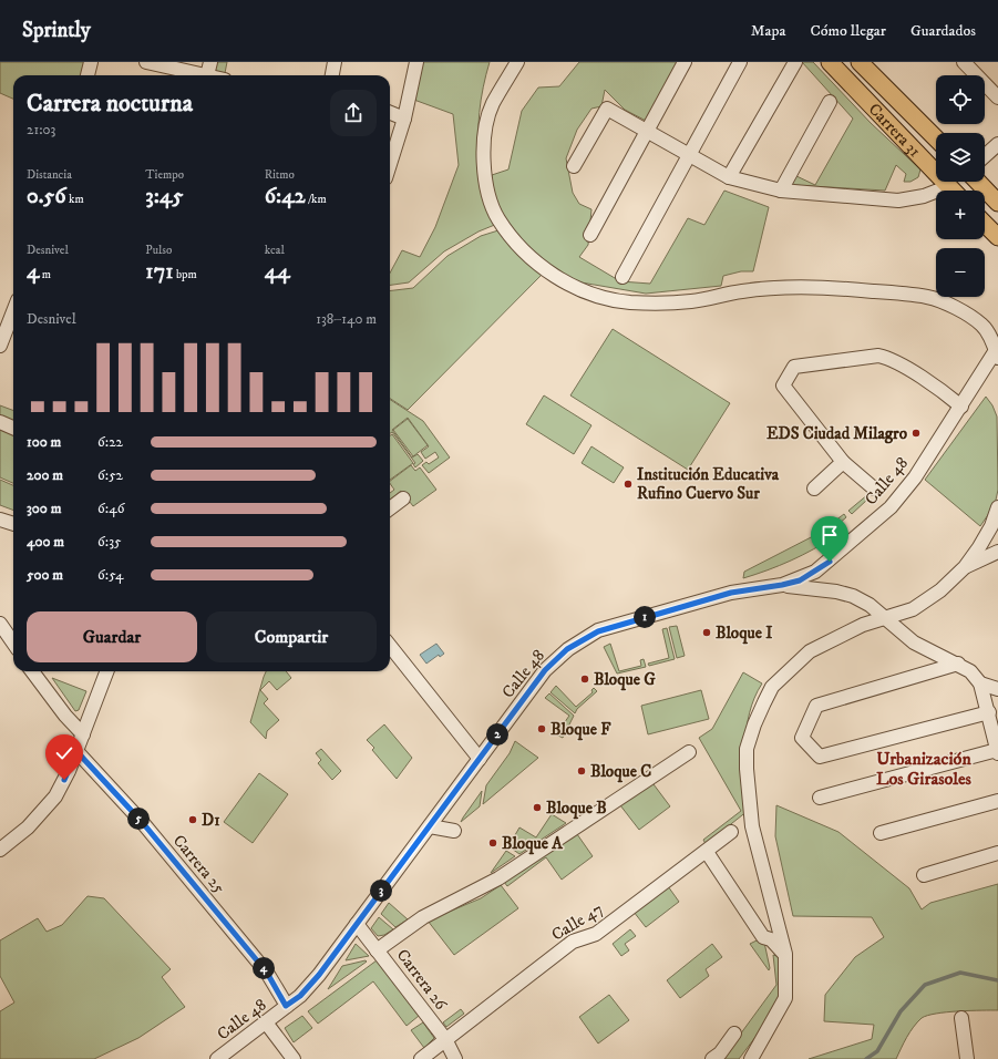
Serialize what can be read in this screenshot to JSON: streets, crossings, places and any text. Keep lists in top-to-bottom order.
{
  "streets": {
    "main road": ["Carrera 31"],
    "street": [
      "Calle 48",
      "Carrera 25",
      "Calle 47",
      "Carrera 26"
    ]
  },
  "crossings": [
    ["Calle 48", "Carrera 25"],
    ["Calle 48", "Carrera 26"],
    ["Calle 47", "Carrera 26"]
  ],
  "districts": ["Urbanización Los Girasoles"],
  "places": [
    "EDS Ciudad Milagro",
    "Institución Educativa Rufino Cuervo Sur",
    "Bloque I",
    "Bloque G",
    "Bloque F",
    "Bloque C",
    "Bloque B",
    "D1",
    "Bloque A"
  ],
  "page": {
    "header": "Sprintly",
    "nav": ["Mapa", "Cómo llegar", "Guardados"],
    "map_buttons": ["+", "−"],
    "heading": ["Carrera nocturna", "21:03"],
    "stats": [
      ["Distancia", "0.56 km"],
      ["Tiempo", "3:45"],
      ["Ritmo", "6:42 /km"],
      ["Desnivel", "4 m"],
      ["Pulso", "171 bpm"],
      ["kcal", "44"]
    ],
    "chart": ["Desnivel", "138–140 m"],
    "list": [
      {
        "name": "100 m",
        "note": "6:22"
      },
      {
        "name": "200 m",
        "note": "6:52"
      },
      {
        "name": "300 m",
        "note": "6:46"
      },
      {
        "name": "400 m",
        "note": "6:35"
      },
      {
        "name": "500 m",
        "note": "6:54"
      }
    ],
    "buttons": ["Guardar", "Compartir"],
    "pins": [
      "1",
      "2",
      "5",
      "3",
      "4"
    ]
  }
}
